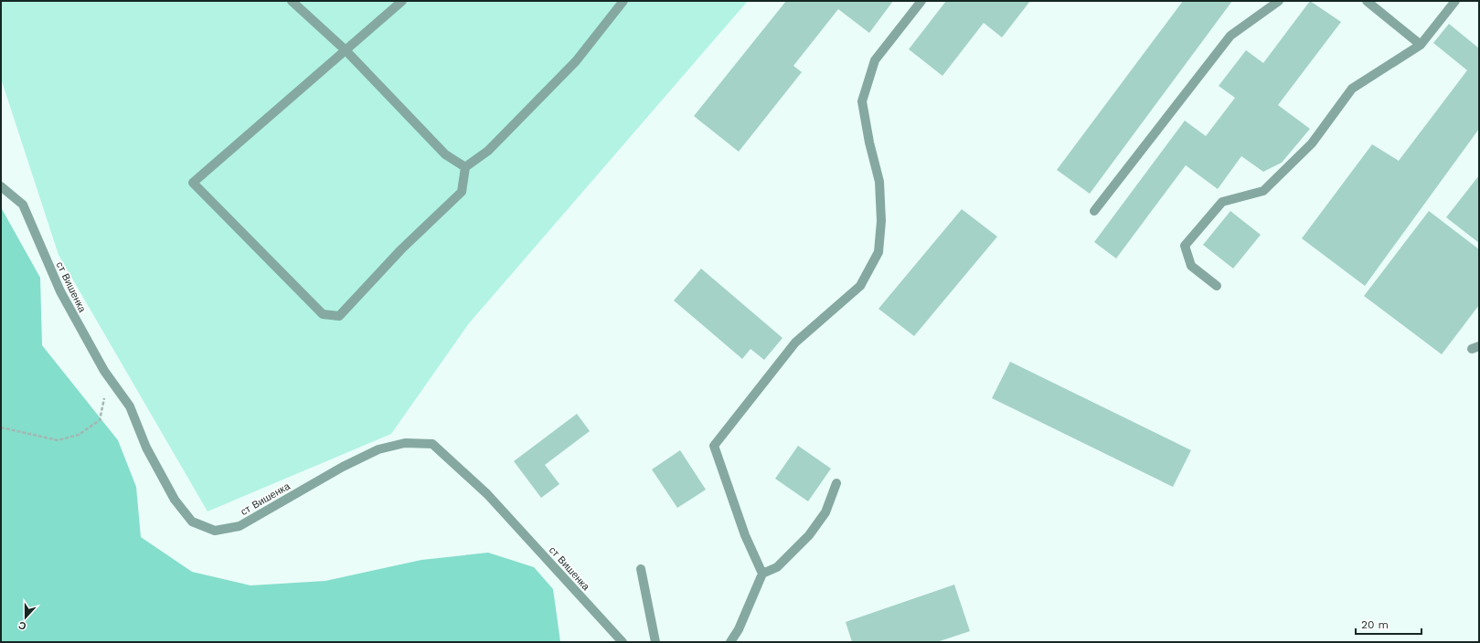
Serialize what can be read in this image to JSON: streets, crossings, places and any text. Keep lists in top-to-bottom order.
{
  "streets": {
    "lane": ["ст Вишенка"]
  },
  "scale_bar": "20 m",
  "north": "bottom"
}
